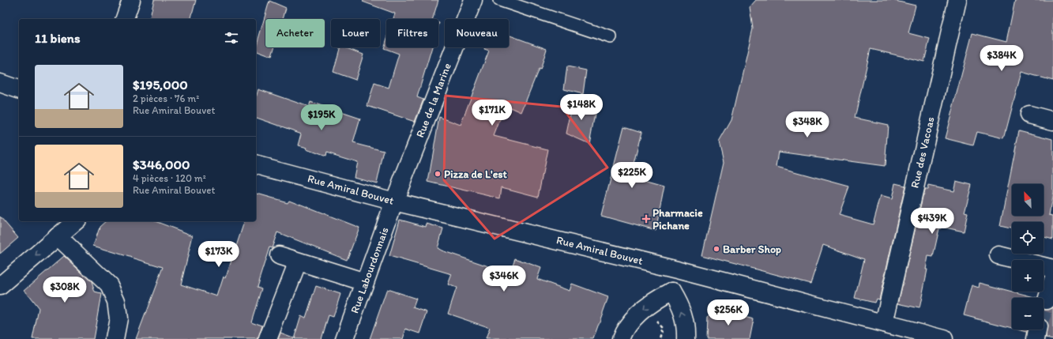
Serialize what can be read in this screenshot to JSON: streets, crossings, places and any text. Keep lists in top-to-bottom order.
{
  "streets": {
    "street": [
      "Rue de la Marine",
      "Rue des Vacoas",
      "Rue Amiral Bouvet",
      "Rue Labourdonnais"
    ]
  },
  "crossings": [
    ["Rue de la Marine", "Rue Amiral Bouvet"],
    ["Rue de la Marine", "Rue Labourdonnais"],
    ["Rue des Vacoas", "Rue Amiral Bouvet"],
    ["Rue Amiral Bouvet", "Rue Labourdonnais"]
  ],
  "places": {
    "other": ["Pizza de L'est", "Barber Shop"],
    "health": ["Pharmacie Pichane"]
  },
  "north": "top left",
  "page": {
    "chip": [
      "Acheter",
      "Louer",
      "Filtres",
      "Nouveau"
    ],
    "heading": "11 biens",
    "price": [
      "$384K",
      "$148K",
      "$171K",
      "$195K",
      "$348K",
      "$225K",
      "$439K",
      "$173K",
      "$346K",
      "$308K",
      "$256K"
    ],
    "list": [
      {
        "name": "$195,000",
        "note": "2 pièces · 76 m² · Rue Amiral Bouvet"
      },
      {
        "name": "$346,000",
        "note": "4 pièces · 120 m² · Rue Amiral Bouvet"
      }
    ],
    "map_buttons": ["+", "−"]
  }
}
